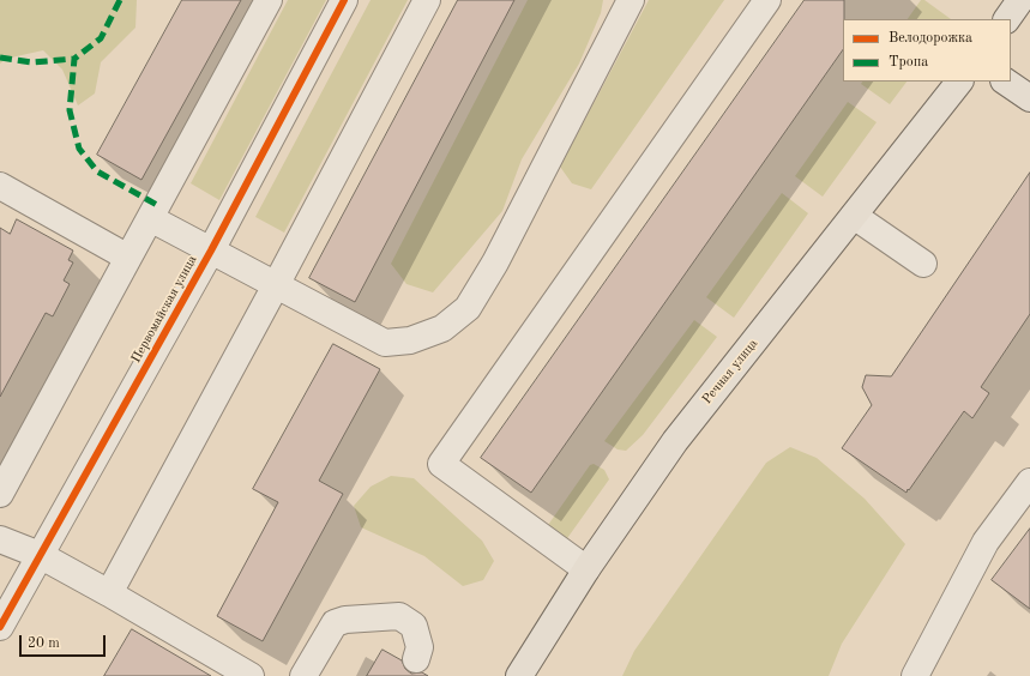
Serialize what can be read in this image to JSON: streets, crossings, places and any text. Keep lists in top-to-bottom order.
{
  "streets": {
    "main road": ["Речная улица"],
    "street": ["Первомайская улица"]
  },
  "legend": ["Велодорожка", "Тропа"],
  "scale_bar": "20 m"
}
